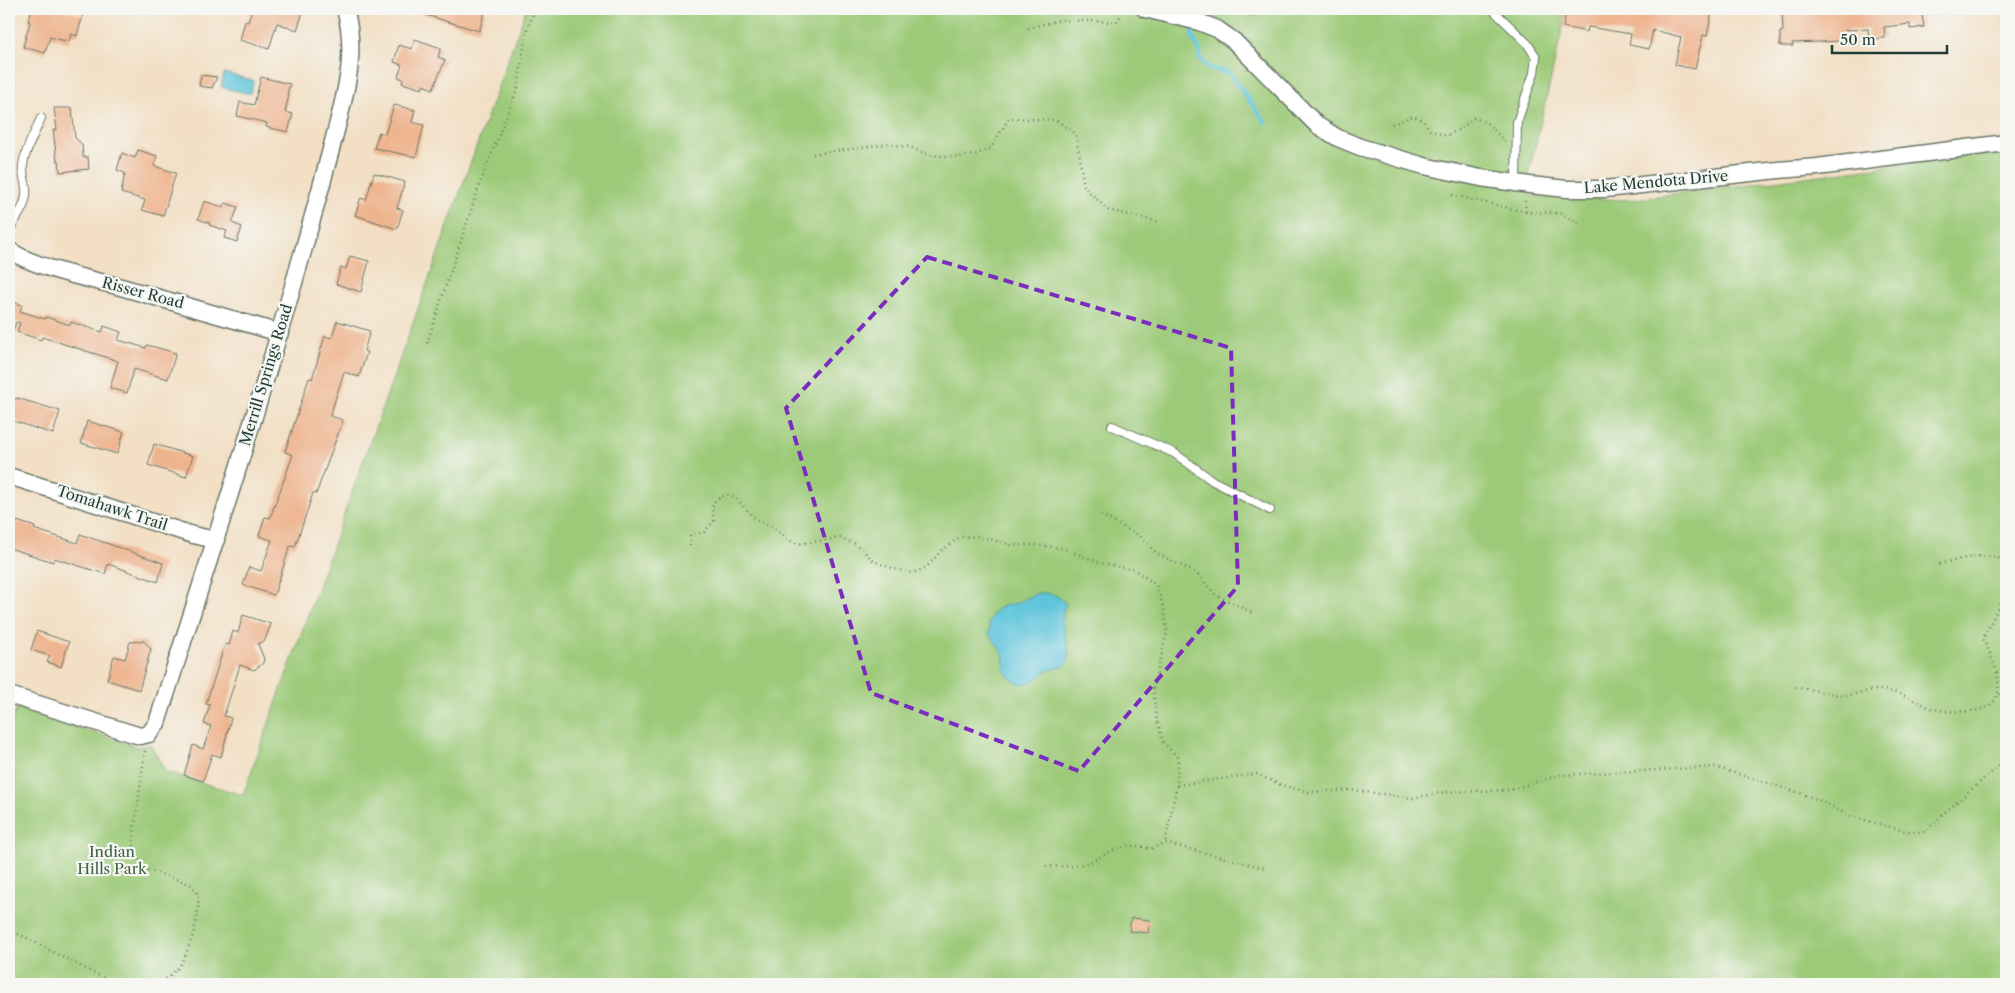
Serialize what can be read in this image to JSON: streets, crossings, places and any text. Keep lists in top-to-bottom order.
{
  "streets": {
    "street": [
      "Lake Mendota Drive",
      "Risser Road",
      "Merrill Springs Road",
      "Tomahawk Trail"
    ]
  },
  "crossings": [
    ["Risser Road", "Merrill Springs Road"],
    ["Merrill Springs Road", "Tomahawk Trail"]
  ],
  "parks": ["Indian Hills Park"],
  "scale_bar": "50 m"
}
